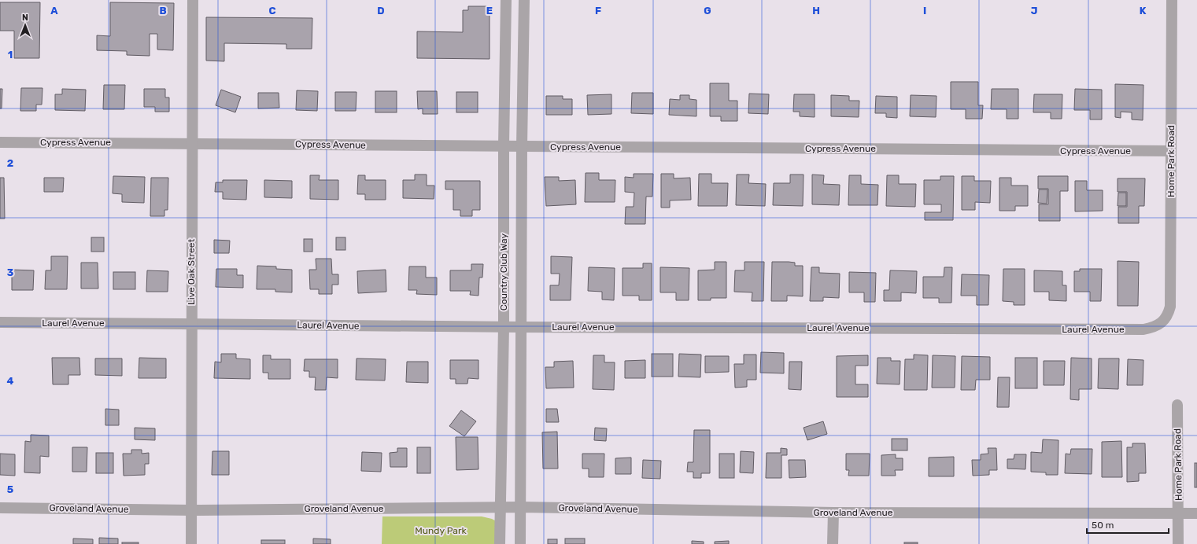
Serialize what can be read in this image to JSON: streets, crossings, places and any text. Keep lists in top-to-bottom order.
{
  "streets": {
    "street": [
      "Cypress Avenue",
      "Home Park Road",
      "Live Oak Street",
      "Country Club Way",
      "Laurel Avenue",
      "Groveland Avenue"
    ]
  },
  "crossings": [
    ["Cypress Avenue", "Home Park Road"],
    ["Cypress Avenue", "Live Oak Street"],
    ["Cypress Avenue", "Country Club Way"],
    ["Home Park Road", "Laurel Avenue"],
    ["Home Park Road", "Groveland Avenue"],
    ["Live Oak Street", "Laurel Avenue"],
    ["Live Oak Street", "Groveland Avenue"],
    ["Country Club Way", "Laurel Avenue"],
    ["Country Club Way", "Groveland Avenue"]
  ],
  "parks": ["Mundy Park"],
  "scale_bar": "50 m",
  "north": "top",
  "grid": {
    "columns": [
      "A",
      "B",
      "C",
      "D",
      "E",
      "F",
      "G",
      "H",
      "I",
      "J",
      "K"
    ],
    "rows": [
      "1",
      "2",
      "3",
      "4",
      "5"
    ]
  }
}
